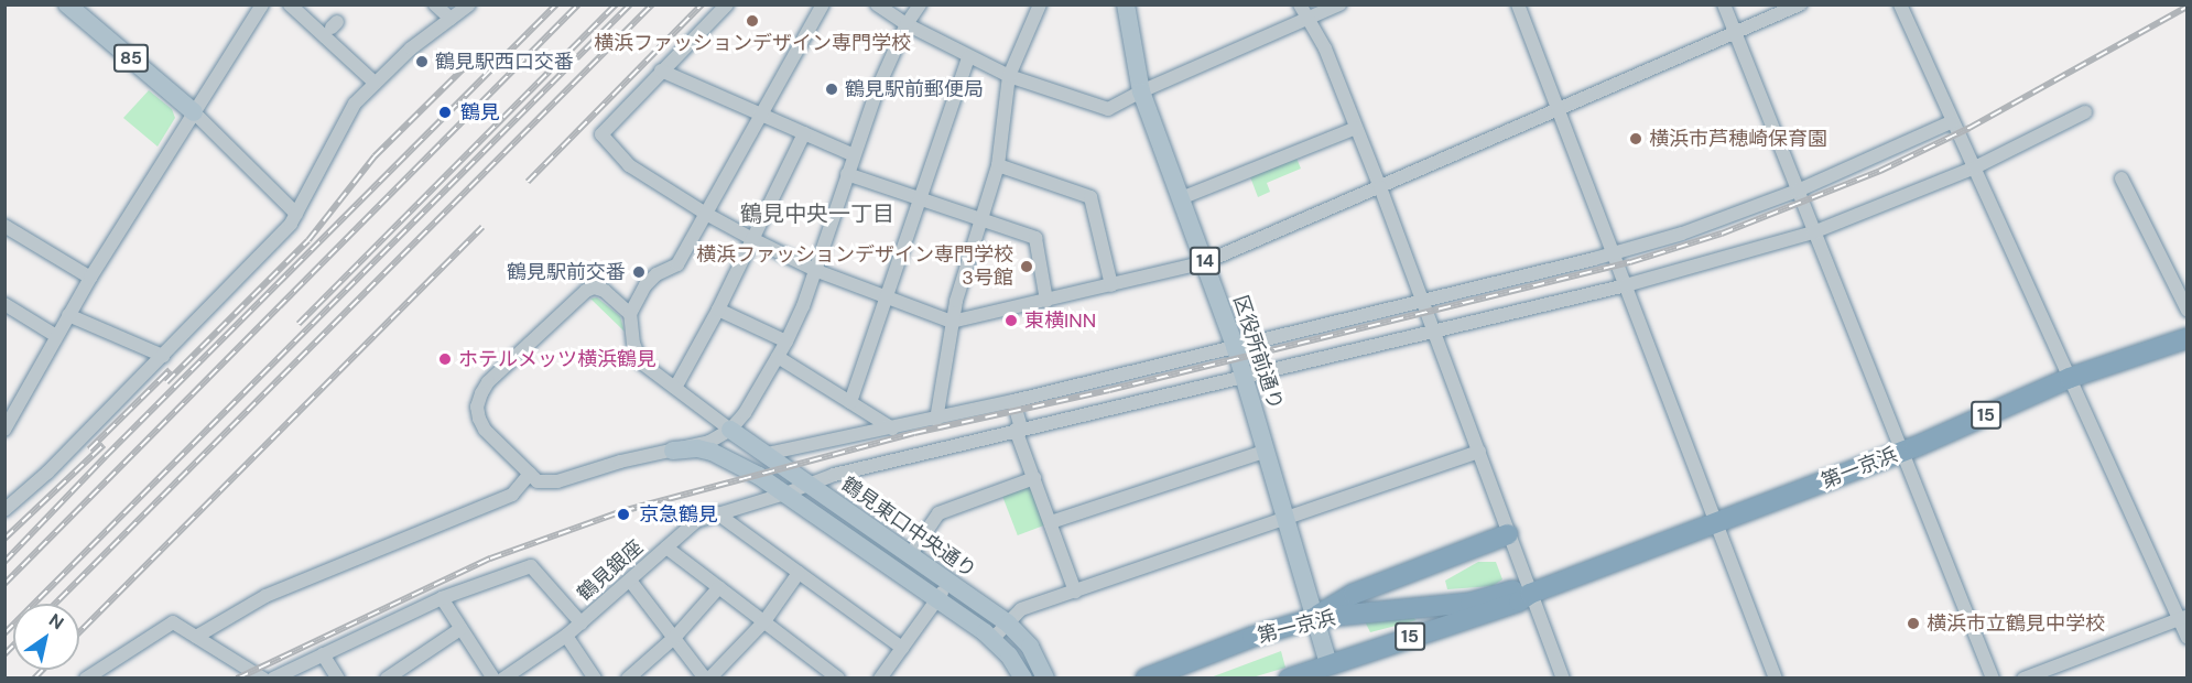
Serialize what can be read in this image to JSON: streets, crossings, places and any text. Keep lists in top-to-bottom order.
{
  "streets": {
    "highway": ["15", "第一京浜"],
    "main road": [
      "85",
      "14",
      "区役所前通り",
      "鶴見東口中央通り"
    ],
    "street": ["鶴見銀座"]
  },
  "crossings": [
    ["区役所前通り", "15"],
    ["区役所前通り", "第一京浜"],
    ["区役所前通り", "鶴見銀座"],
    ["15", "第一京浜"],
    ["鶴見東口中央通り", "鶴見銀座"]
  ],
  "districts": ["鶴見中央一丁目"],
  "places": [
    "横浜ファッションデザイン専門学校",
    "鶴見駅西口交番",
    "鶴見駅前郵便局",
    "鶴見",
    "横浜市芦穂崎保育園",
    "横浜ファッションデザイン専門学校 3号館",
    "鶴見駅前交番",
    "東横INN",
    "ホテルメッツ横浜鶴見",
    "京急鶴見",
    "横浜市立鶴見中学校"
  ],
  "north": "top right"
}
